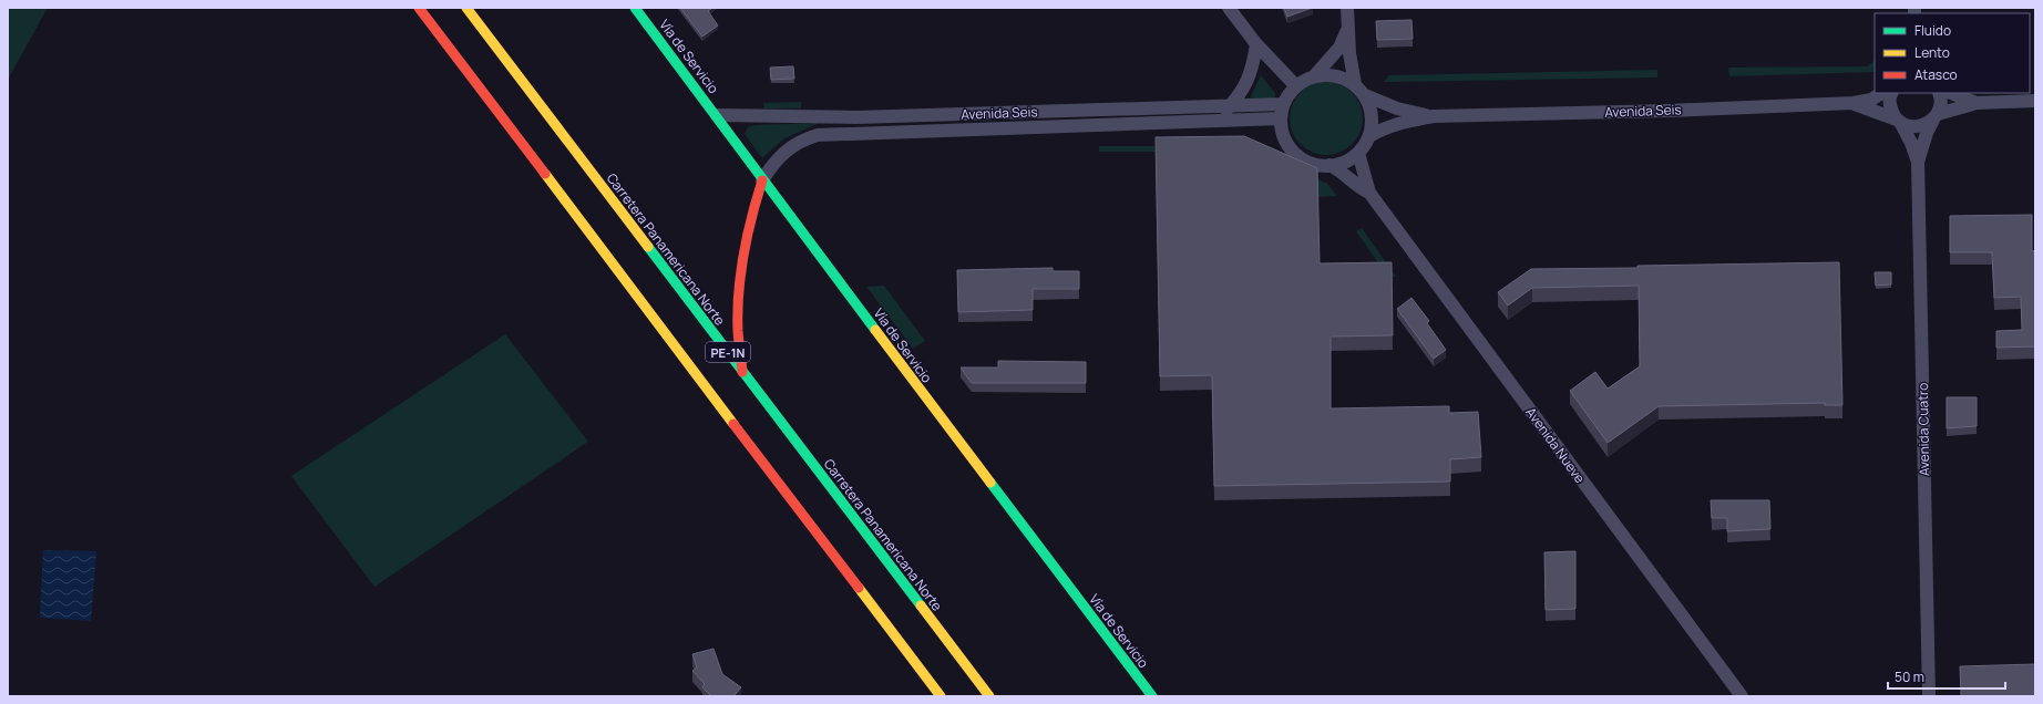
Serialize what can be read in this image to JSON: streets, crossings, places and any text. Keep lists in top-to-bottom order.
{
  "streets": {
    "main road": ["Vía de Servicio", "Carretera Panamericana Norte", "PE-1N"],
    "street": ["Avenida Seis", "Avenida Cuatro", "Avenida Nueve"]
  },
  "crossings": [
    ["Vía de Servicio", "Avenida Seis"],
    ["Avenida Seis", "Avenida Nueve"]
  ],
  "legend": ["Fluido", "Lento", "Atasco"],
  "scale_bar": "50 m"
}
